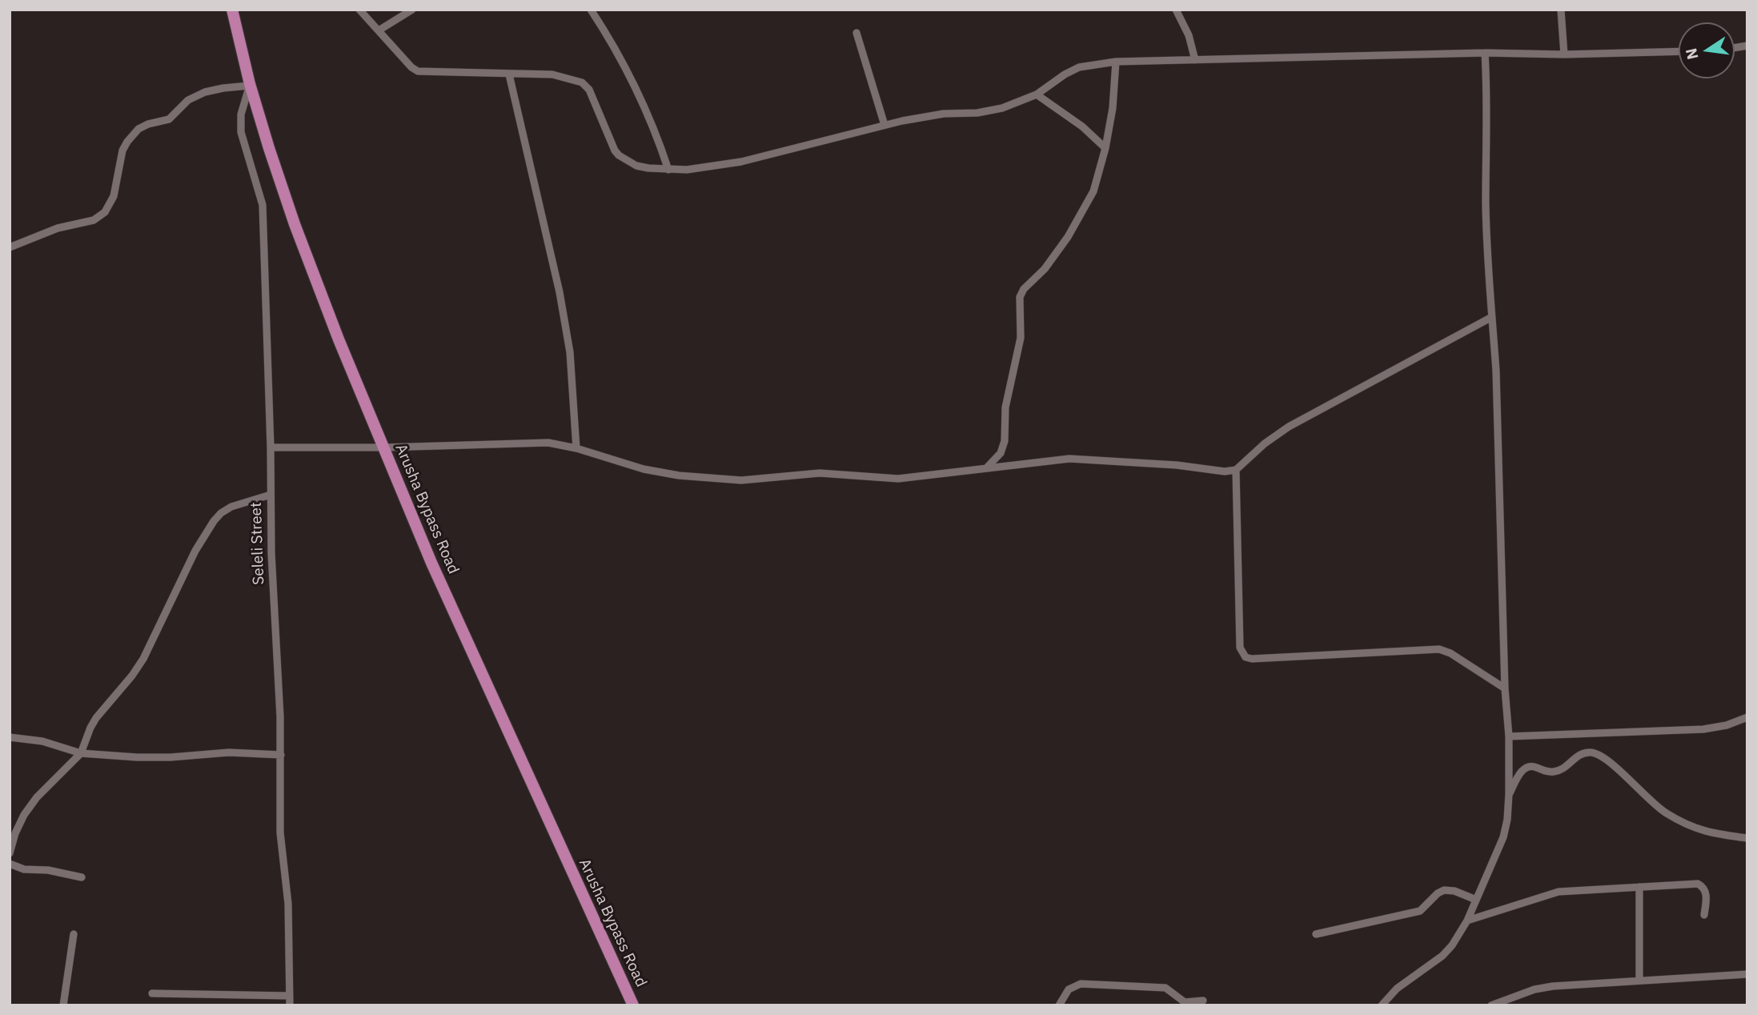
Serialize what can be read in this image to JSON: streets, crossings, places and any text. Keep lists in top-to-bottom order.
{
  "streets": {
    "main road": ["Arusha Bypass Road"],
    "street": ["Seleli Street"]
  },
  "crossings": [
    ["Arusha Bypass Road", "Seleli Street"]
  ],
  "north": "left"
}
